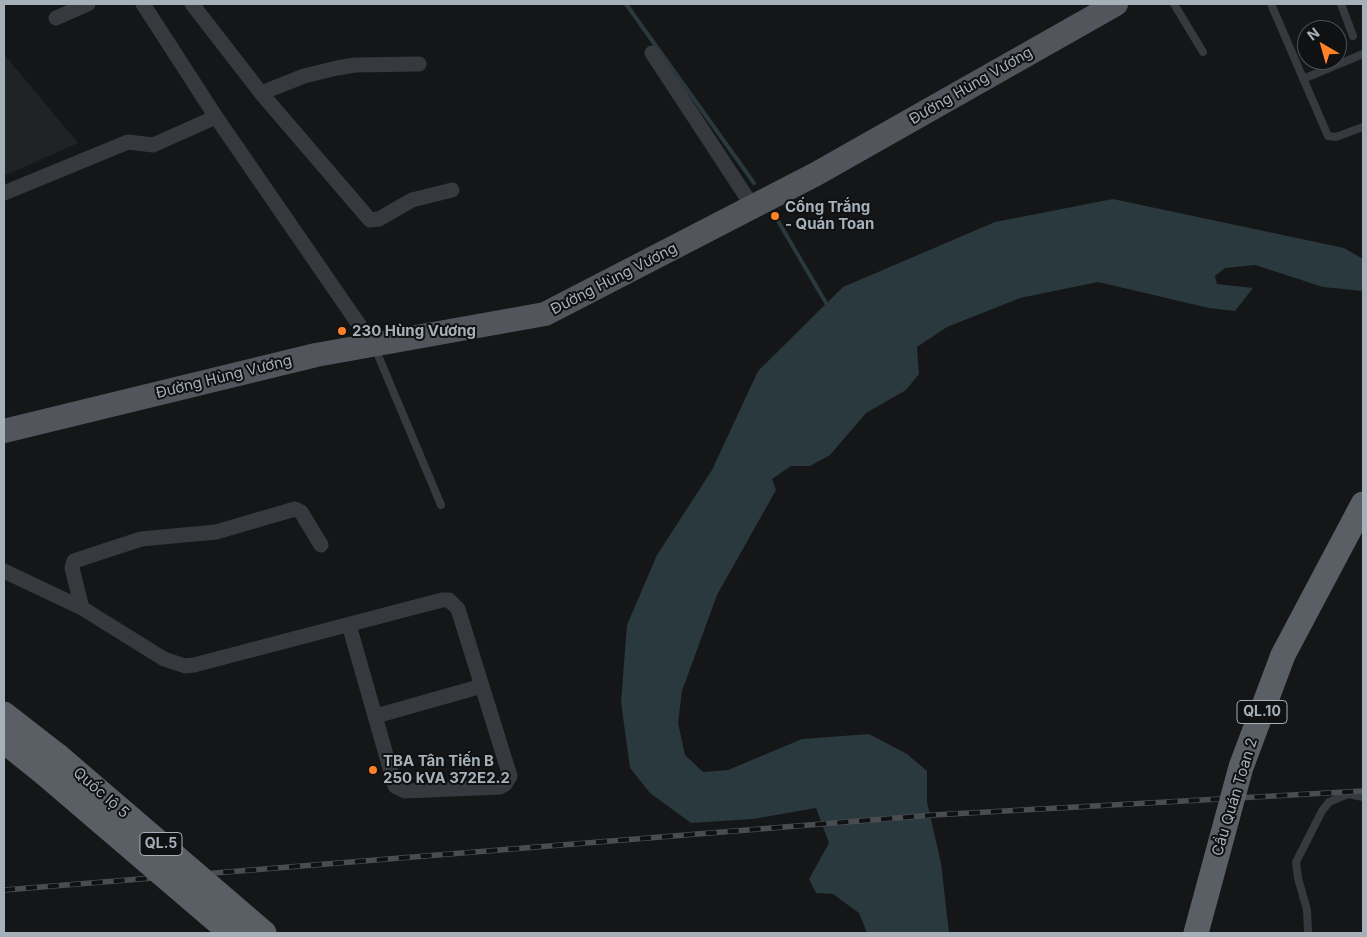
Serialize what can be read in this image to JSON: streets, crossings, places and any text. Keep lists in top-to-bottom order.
{
  "streets": {
    "highway": [
      "QL.10",
      "Quốc lộ 5",
      "Cầu Quán Toan 2",
      "QL.5"
    ],
    "main road": ["Đường Hùng Vương"]
  },
  "places": ["Cống Trắng - Quán Toan", "230 Hùng Vương", "TBA Tân Tiến B 250 kVA 372E2.2"],
  "north": "top left"
}
